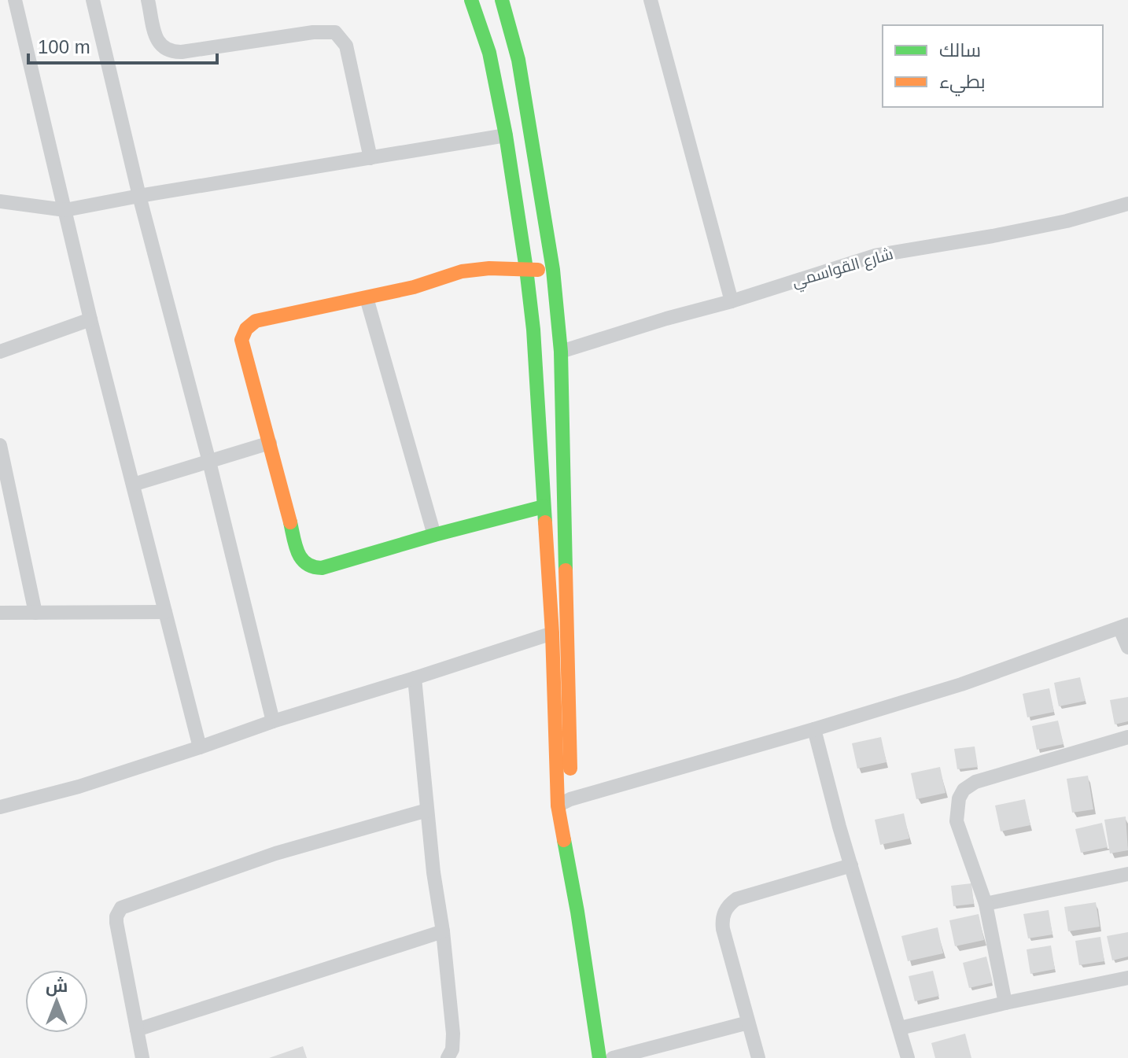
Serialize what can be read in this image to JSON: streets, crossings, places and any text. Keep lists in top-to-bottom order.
{
  "streets": {
    "street": ["شارع القواسمي"]
  },
  "legend": ["سالك", "بطيء"],
  "scale_bar": "100 m",
  "north": "top"
}
